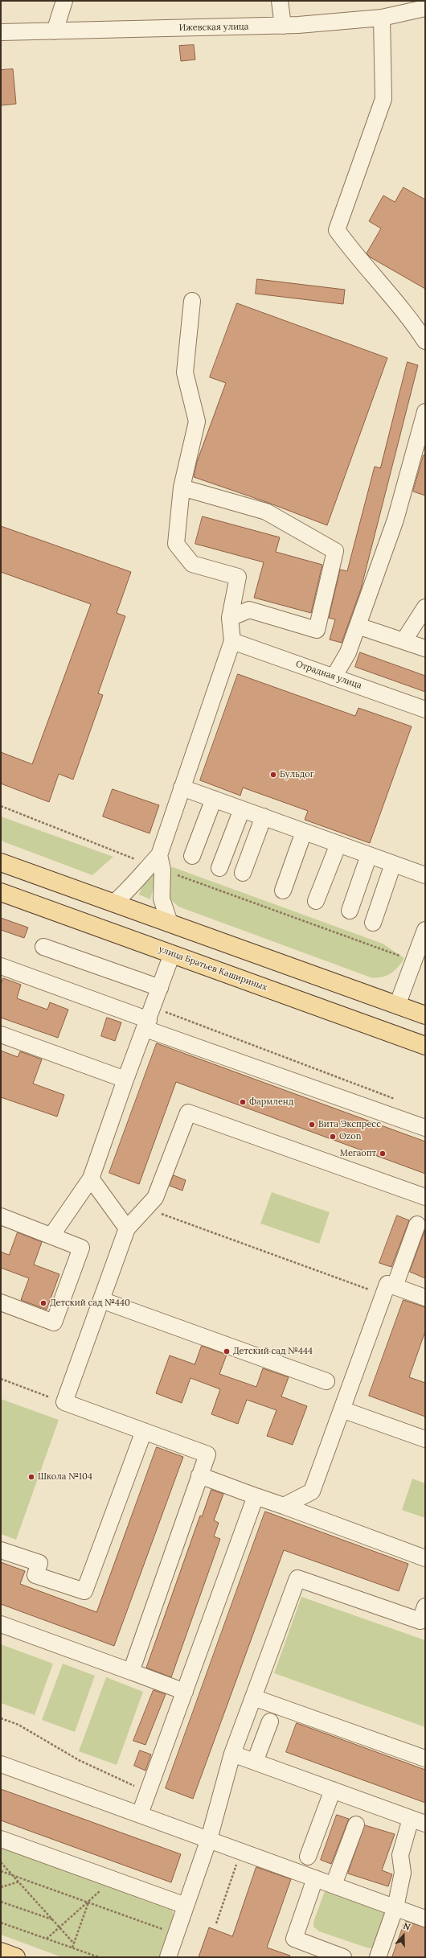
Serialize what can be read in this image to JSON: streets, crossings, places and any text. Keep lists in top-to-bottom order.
{
  "streets": {
    "main road": ["улица Братьев Кашириных"],
    "street": ["Ижевская улица", "Отрадная улица"]
  },
  "places": [
    "Бульдог",
    "Фармленд",
    "Вита Экспресс",
    "Ozon",
    "Мегаопт",
    "Детский сад №440",
    "Детский сад №444",
    "Школа №104"
  ],
  "north": "top"
}
